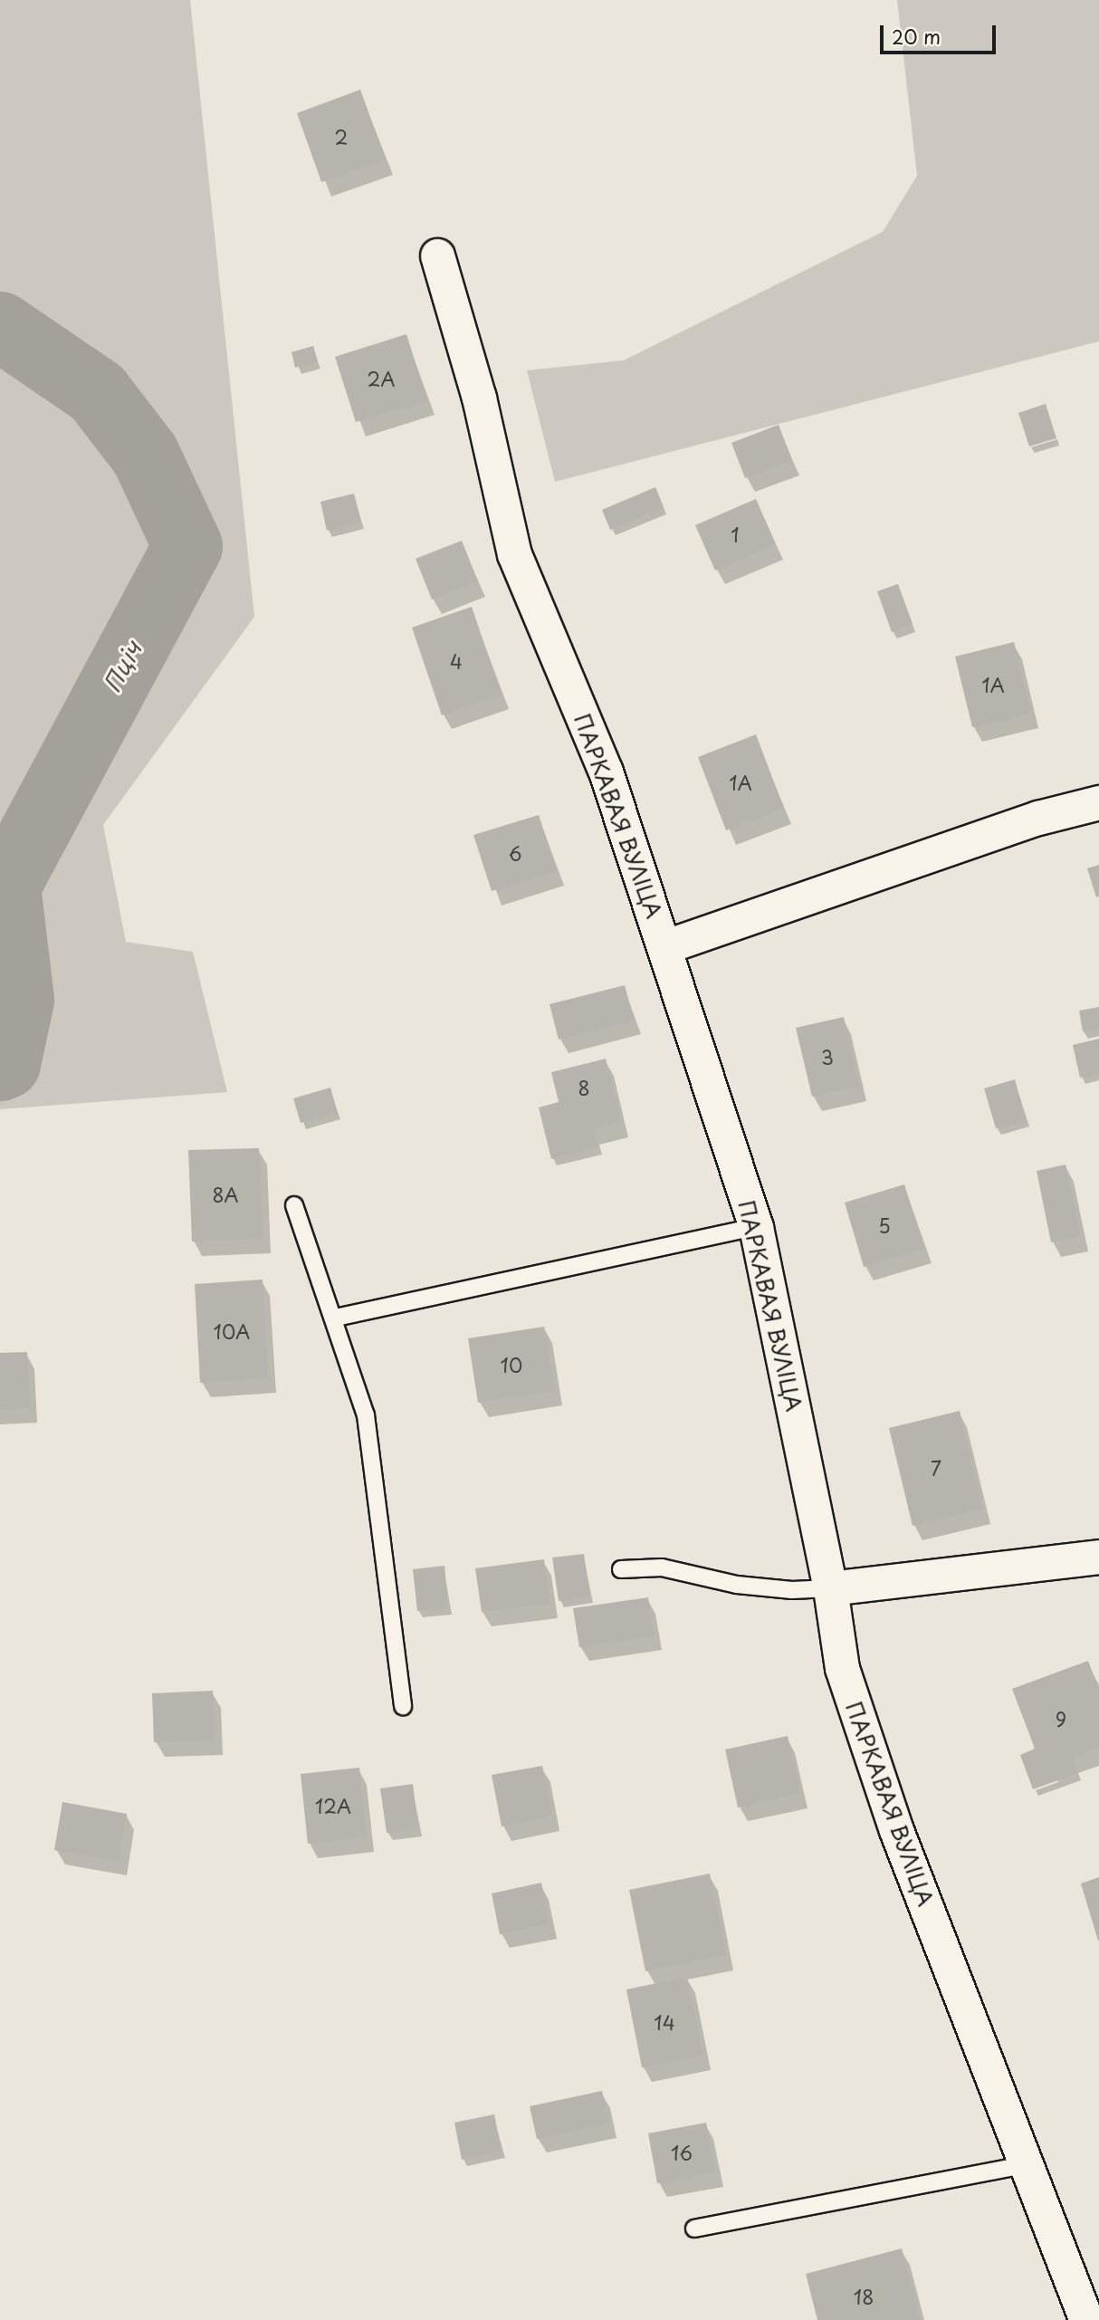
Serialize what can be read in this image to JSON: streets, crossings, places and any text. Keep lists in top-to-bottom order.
{
  "streets": {
    "street": ["ПАРКАВАЯ ВУЛІЦА"]
  },
  "water": ["Пціч"],
  "house_numbers": [
    "2",
    "2А",
    "1",
    "4",
    "1А",
    "1А",
    "6",
    "3",
    "8",
    "8А",
    "5",
    "10А",
    "10",
    "7",
    "9",
    "12А",
    "14",
    "16",
    "18"
  ],
  "scale_bar": "20 m"
}
